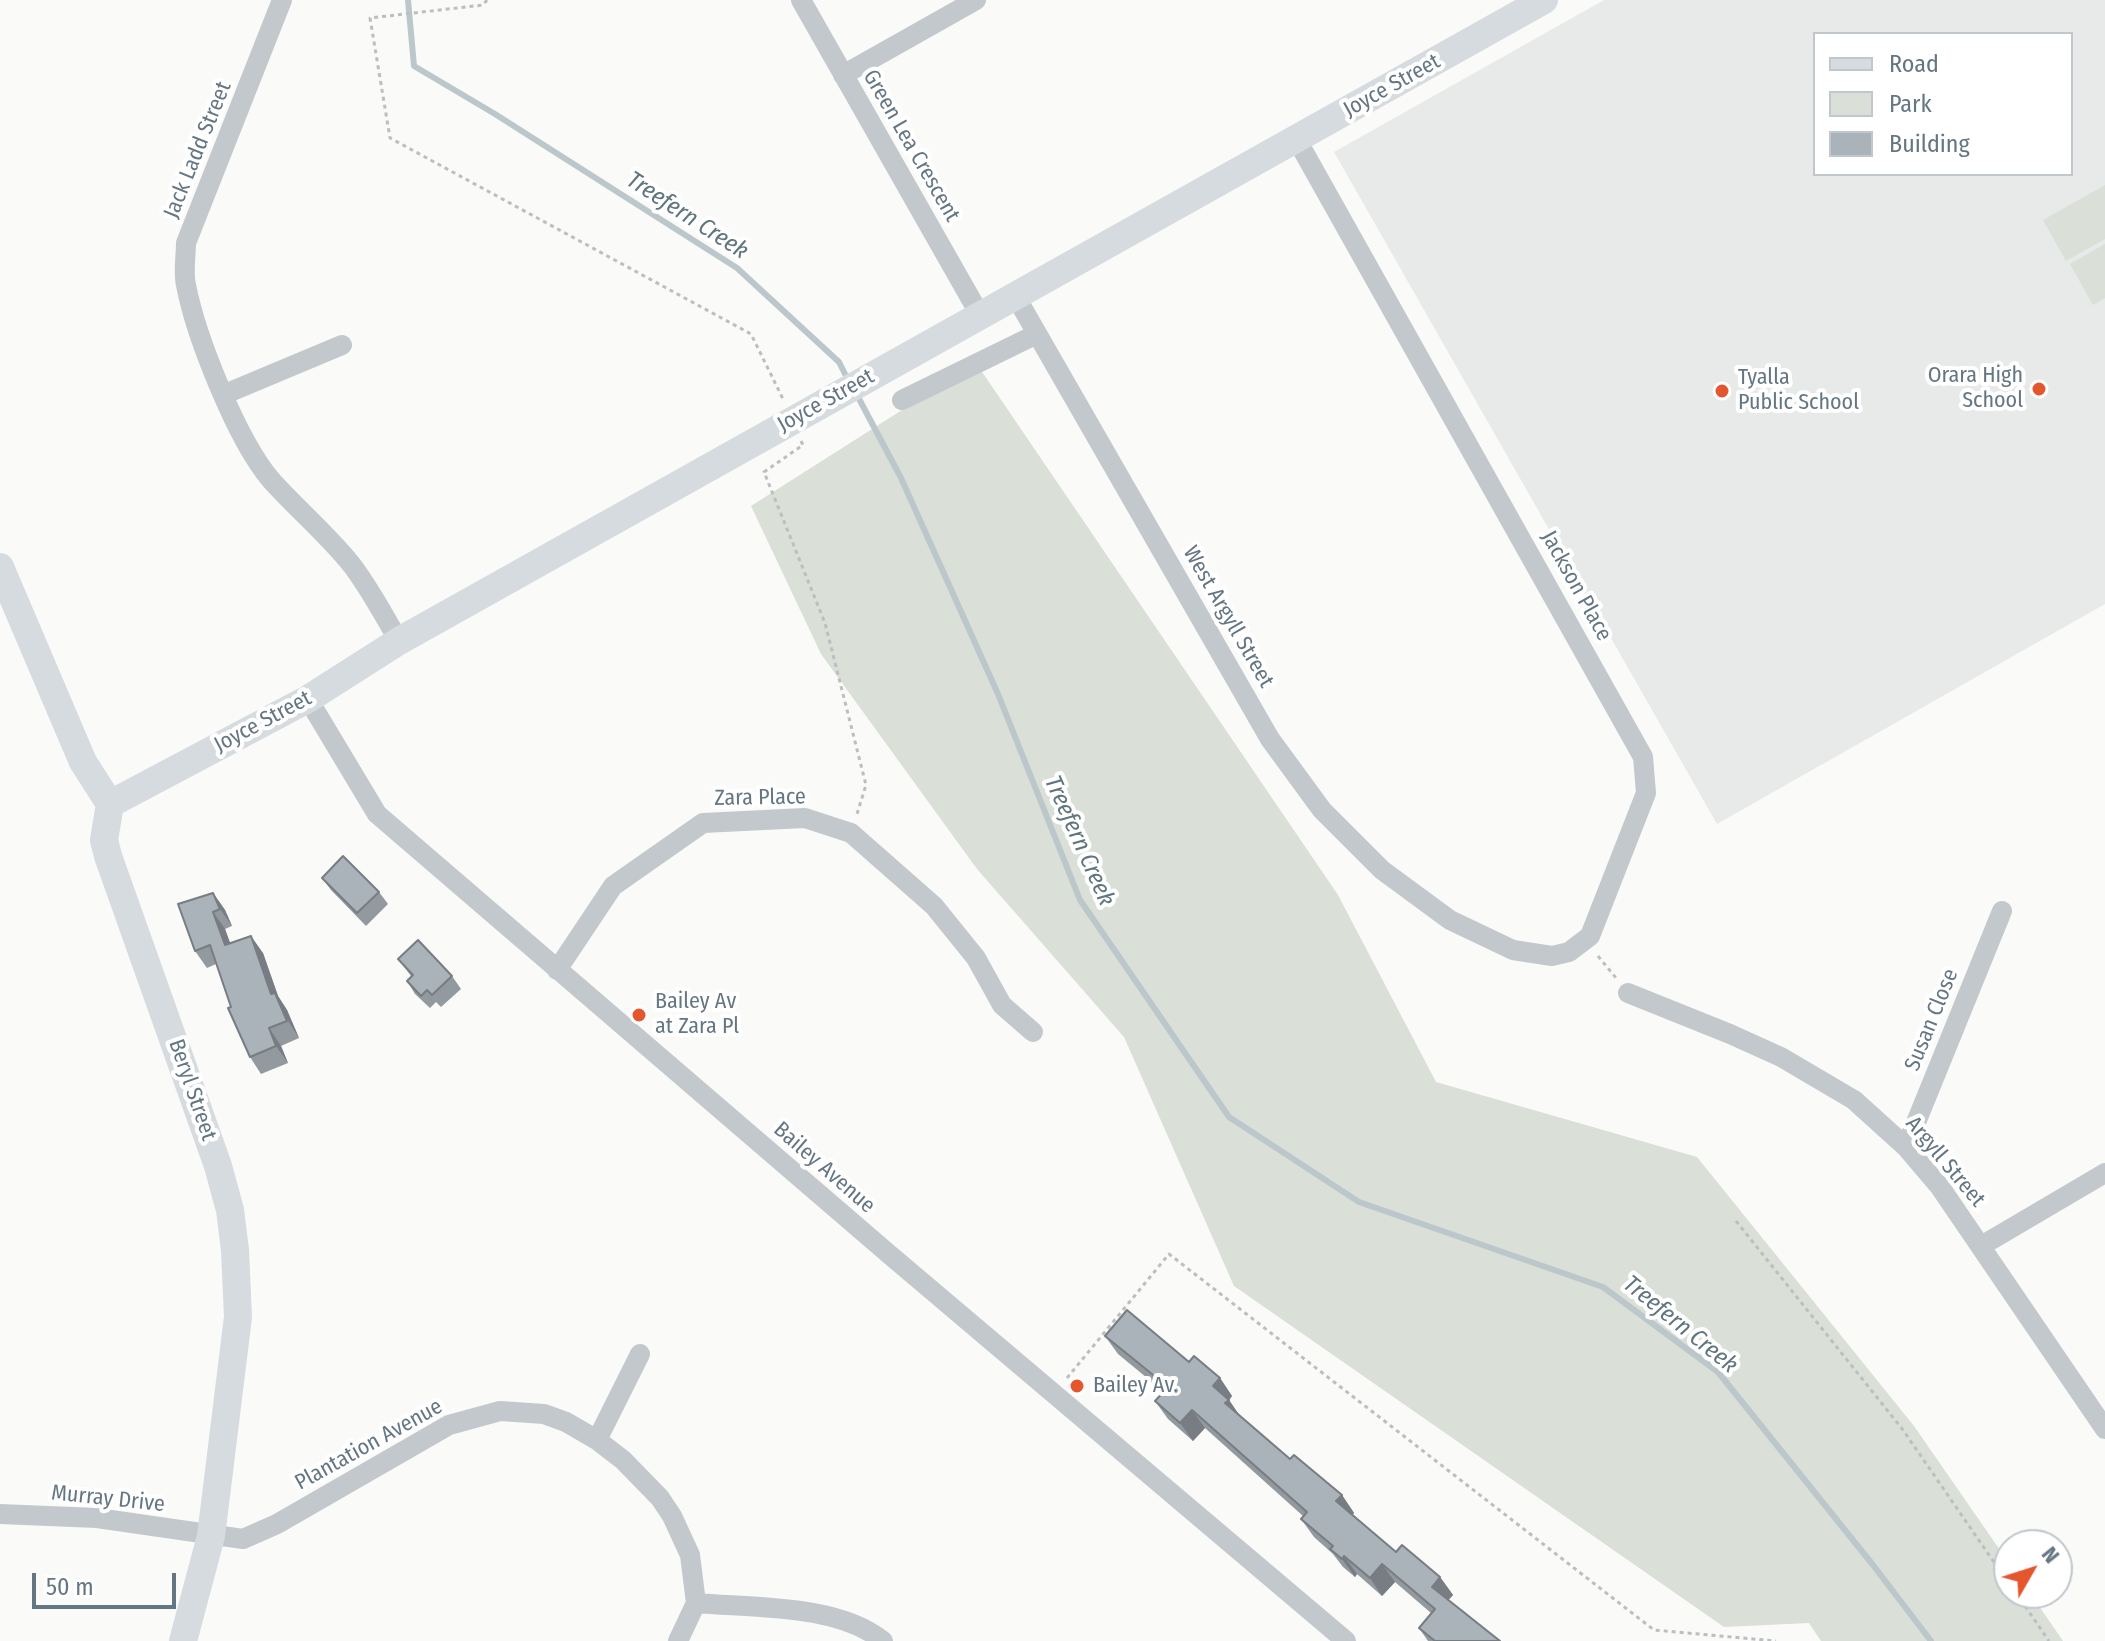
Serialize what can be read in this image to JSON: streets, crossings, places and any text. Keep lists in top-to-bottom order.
{
  "streets": {
    "street": [
      "Joyce Street",
      "Green Lea Crescent",
      "Jack Ladd Street",
      "Jackson Place",
      "West Argyll Street",
      "Zara Place",
      "Susan Close",
      "Beryl Street",
      "Argyll Street",
      "Bailey Avenue",
      "Plantation Avenue",
      "Murray Drive"
    ]
  },
  "crossings": [
    ["Joyce Street", "Green Lea Crescent"],
    ["Joyce Street", "Jack Ladd Street"],
    ["Joyce Street", "Jackson Place"],
    ["Joyce Street", "West Argyll Street"],
    ["Joyce Street", "Beryl Street"],
    ["Joyce Street", "Bailey Avenue"],
    ["Jackson Place", "West Argyll Street"],
    ["Zara Place", "Bailey Avenue"],
    ["Susan Close", "Argyll Street"],
    ["Beryl Street", "Plantation Avenue"],
    ["Beryl Street", "Murray Drive"],
    ["Plantation Avenue", "Murray Drive"]
  ],
  "water": ["Treefern Creek"],
  "places": [
    "Orara High School",
    "Tyalla Public School",
    "Bailey Av at Zara Pl",
    "Bailey Av."
  ],
  "legend": ["Road", "Park", "Building"],
  "scale_bar": "50 m",
  "north": "top right"
}
